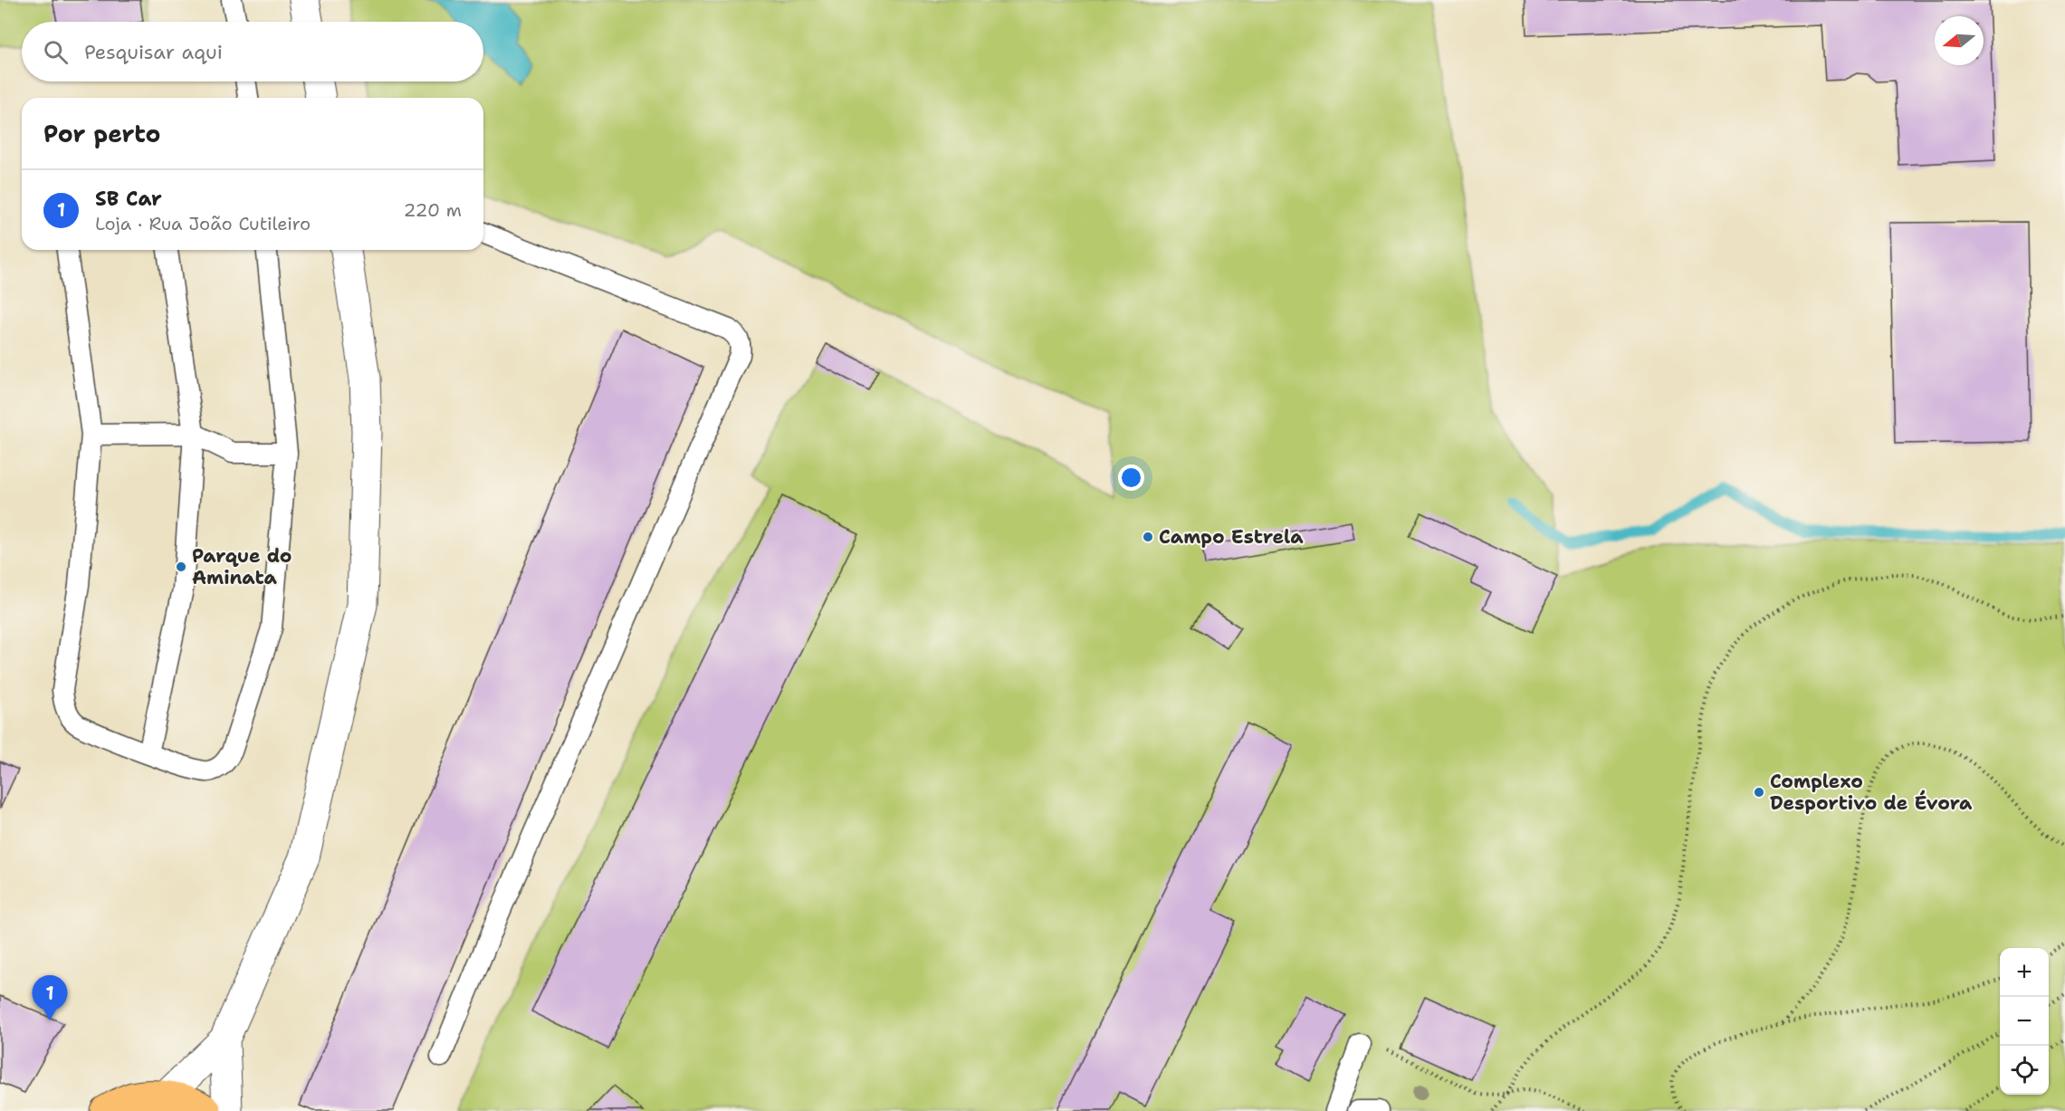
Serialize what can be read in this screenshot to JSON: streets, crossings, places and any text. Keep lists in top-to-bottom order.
{
  "places": ["Campo Estrela", "Parque do Aminata", "Complexo Desportivo de Évora"],
  "north": "left",
  "page": {
    "search": "Pesquisar aqui",
    "heading": "Por perto",
    "list": [
      {
        "mark": "1",
        "name": "SB Car",
        "note": "Loja · Rua João Cutileiro",
        "value": "220 m"
      }
    ],
    "map_buttons": ["+", "−"],
    "pins": "1"
  }
}
